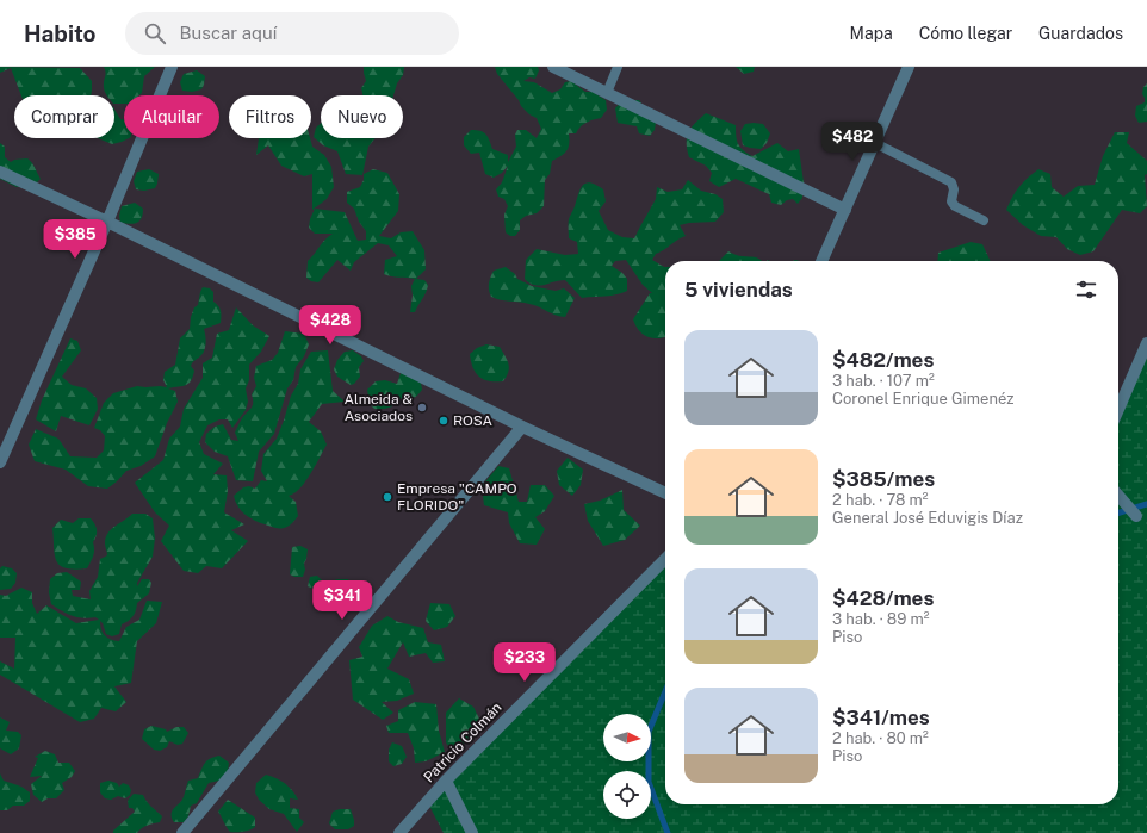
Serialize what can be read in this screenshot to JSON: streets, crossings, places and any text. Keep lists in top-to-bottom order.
{
  "streets": {
    "street": ["Patricio Colmán"]
  },
  "places": ["Almeida & Asociados", "ROSA", "Empresa \"CAMPO FLORIDO\""],
  "north": "right",
  "page": {
    "header": "Habito",
    "search": "Buscar aquí",
    "nav": ["Mapa", "Cómo llegar", "Guardados"],
    "chip": [
      "Comprar",
      "Alquilar",
      "Filtros",
      "Nuevo"
    ],
    "price": [
      "$482",
      "$385",
      "$428",
      "$341",
      "$233"
    ],
    "heading": "5 viviendas",
    "list": [
      {
        "name": "$482/mes",
        "note": "3 hab. · 107 m² · Coronel Enrique Gimenéz"
      },
      {
        "name": "$385/mes",
        "note": "2 hab. · 78 m² · General José Eduvigis Díaz"
      },
      {
        "name": "$428/mes",
        "note": "3 hab. · 89 m² · Piso"
      },
      {
        "name": "$341/mes",
        "note": "2 hab. · 80 m² · Piso"
      }
    ]
  }
}
